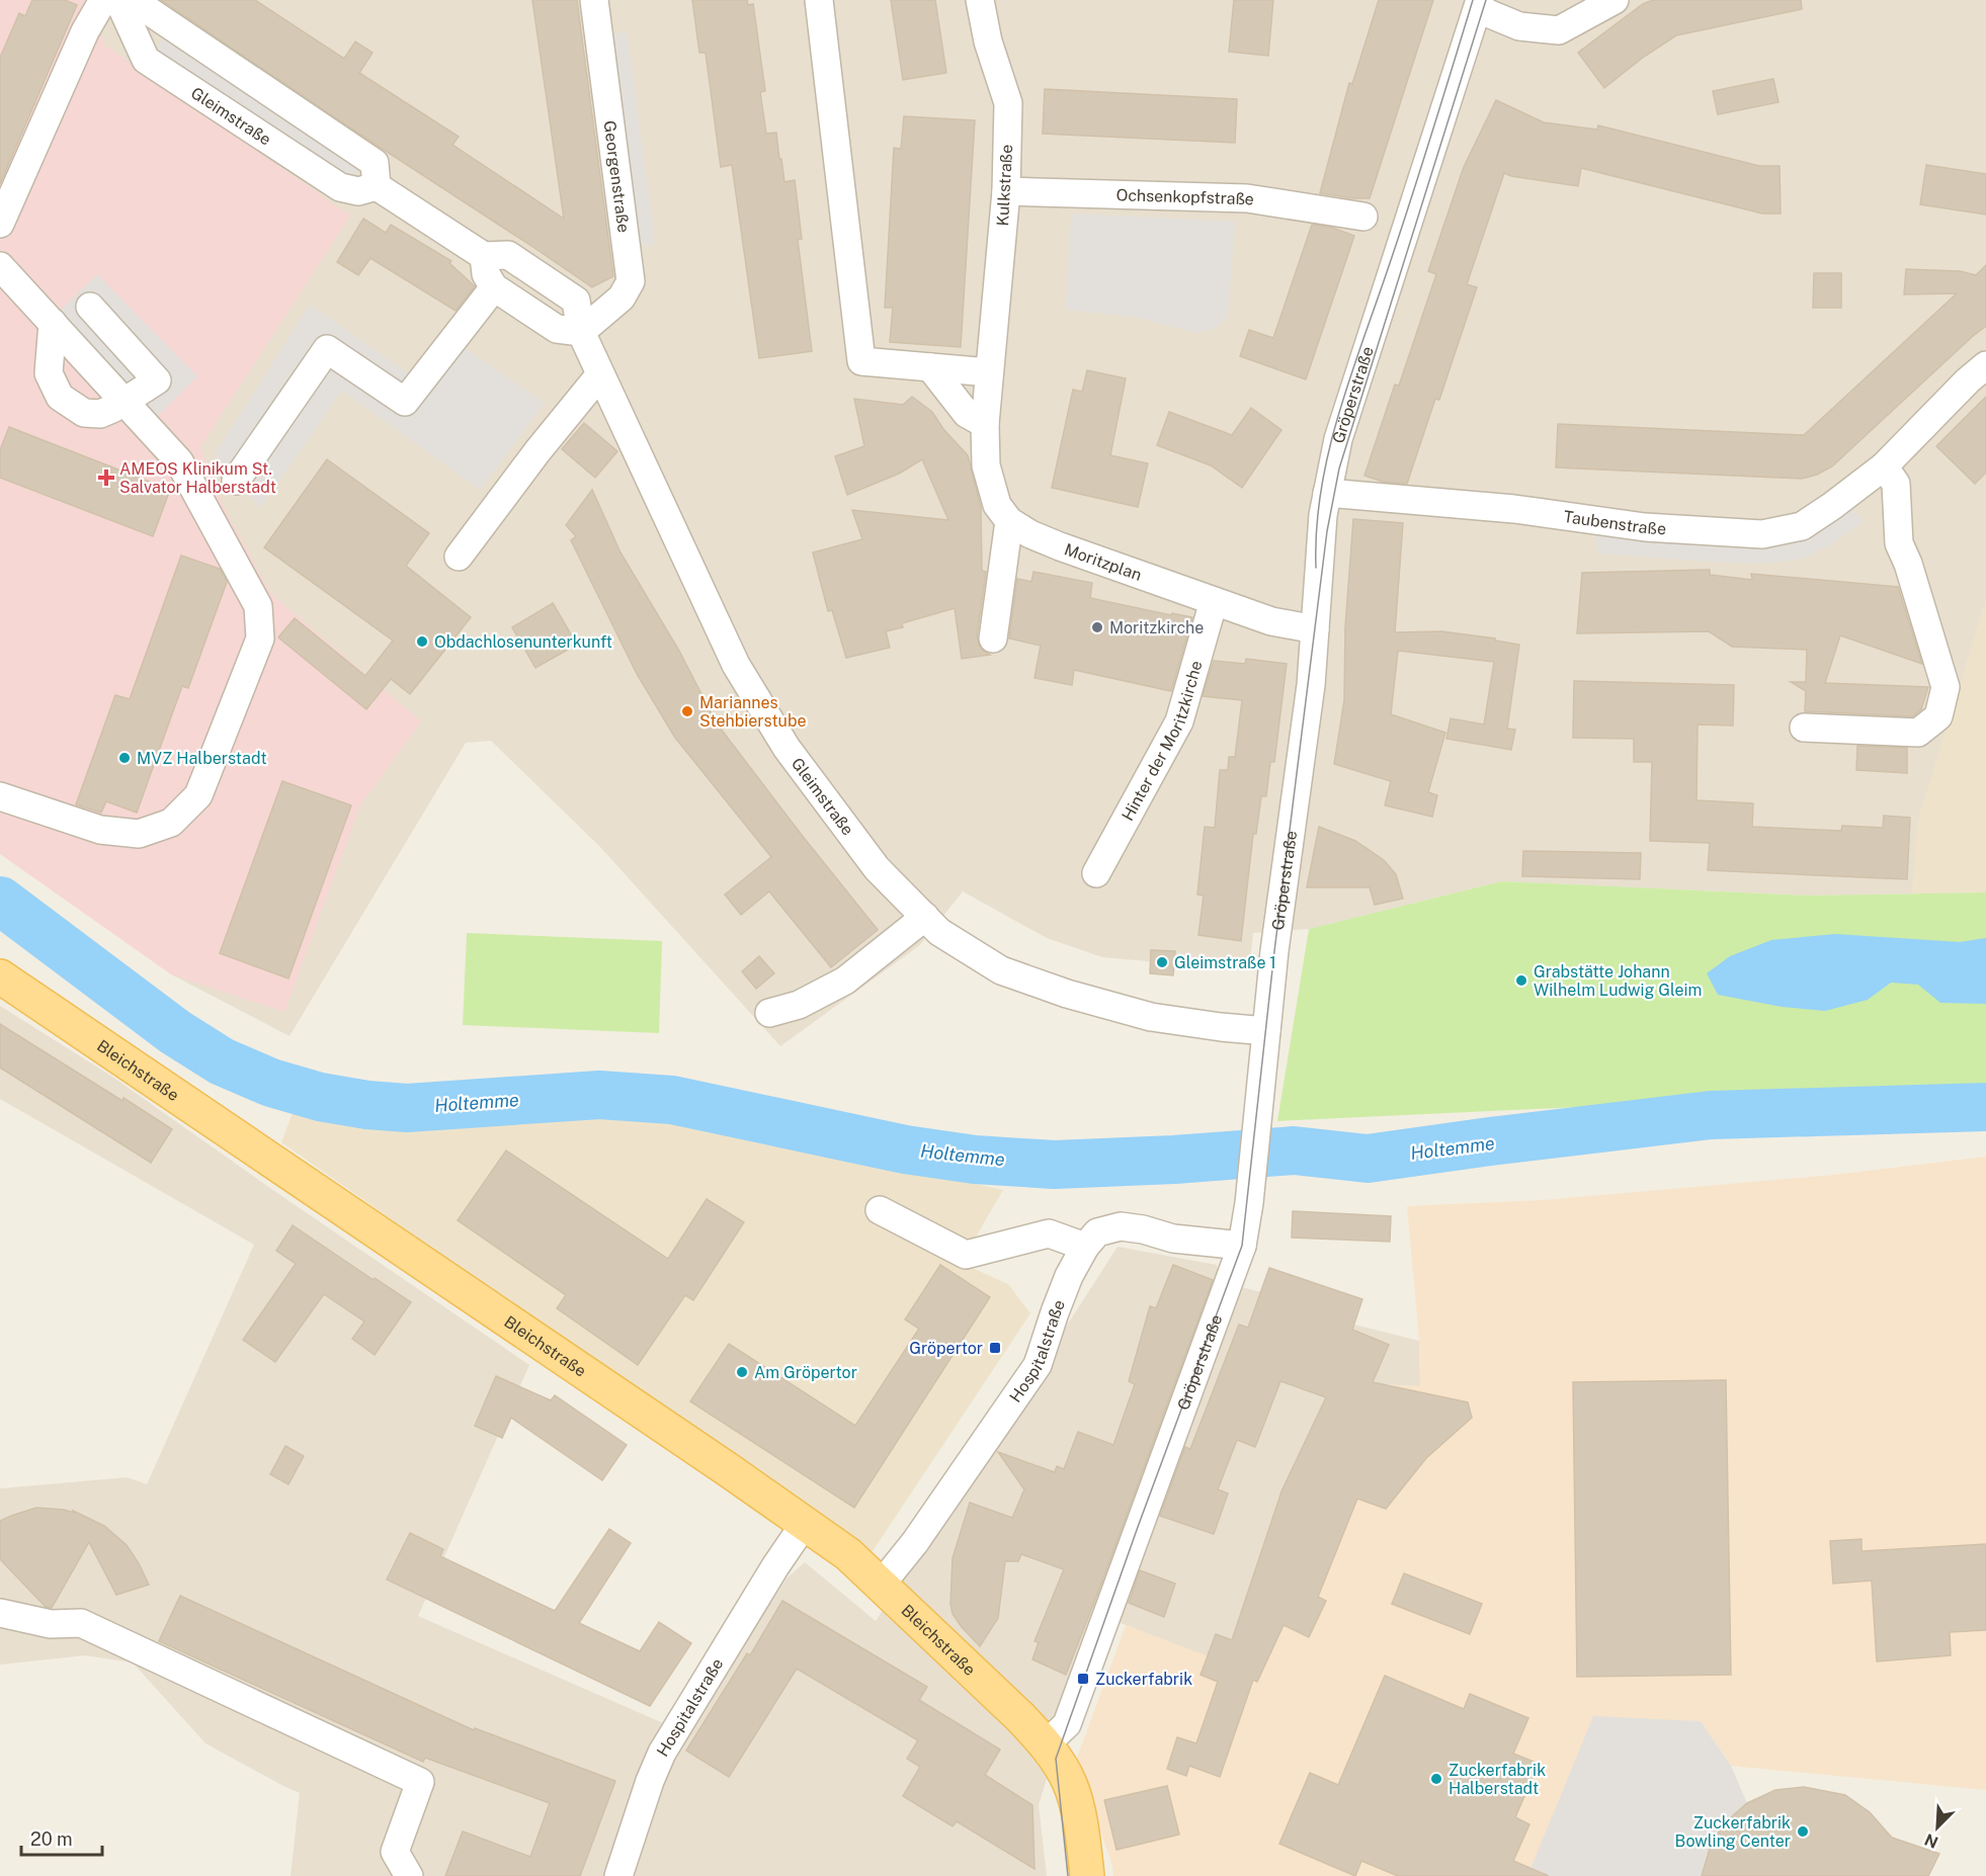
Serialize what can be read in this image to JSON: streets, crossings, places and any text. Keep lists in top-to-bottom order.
{
  "streets": {
    "main road": ["Bleichstraße"],
    "street": [
      "Gleimstraße",
      "Georgenstraße",
      "Kulkstraße",
      "Ochsenkopfstraße",
      "Gröperstraße",
      "Taubenstraße",
      "Moritzplan",
      "Hinter der Moritzkirche",
      "Hospitalstraße"
    ]
  },
  "crossings": [
    ["Gleimstraße", "Georgenstraße"],
    ["Gleimstraße", "Gröperstraße"],
    ["Kulkstraße", "Ochsenkopfstraße"],
    ["Kulkstraße", "Moritzplan"],
    ["Gröperstraße", "Taubenstraße"],
    ["Gröperstraße", "Moritzplan"],
    ["Gröperstraße", "Bleichstraße"],
    ["Gröperstraße", "Hospitalstraße"],
    ["Moritzplan", "Hinter der Moritzkirche"],
    ["Bleichstraße", "Hospitalstraße"]
  ],
  "water": ["Holtemme"],
  "places": {
    "health": ["AMEOS Klinikum St. Salvator Halberstadt"],
    "other": [
      "Moritzkirche",
      "Obdachlosenunterkunft",
      "Mariannes Stehbierstube",
      "MVZ Halberstadt",
      "Gleimstraße 1",
      "Grabstätte Johann Wilhelm Ludwig Gleim",
      "Am Gröpertor",
      "Zuckerfabrik Halberstadt",
      "Zuckerfabrik Bowling Center"
    ],
    "transit": ["Gröpertor", "Zuckerfabrik"]
  },
  "scale_bar": "20 m",
  "north": "bottom left"
}
